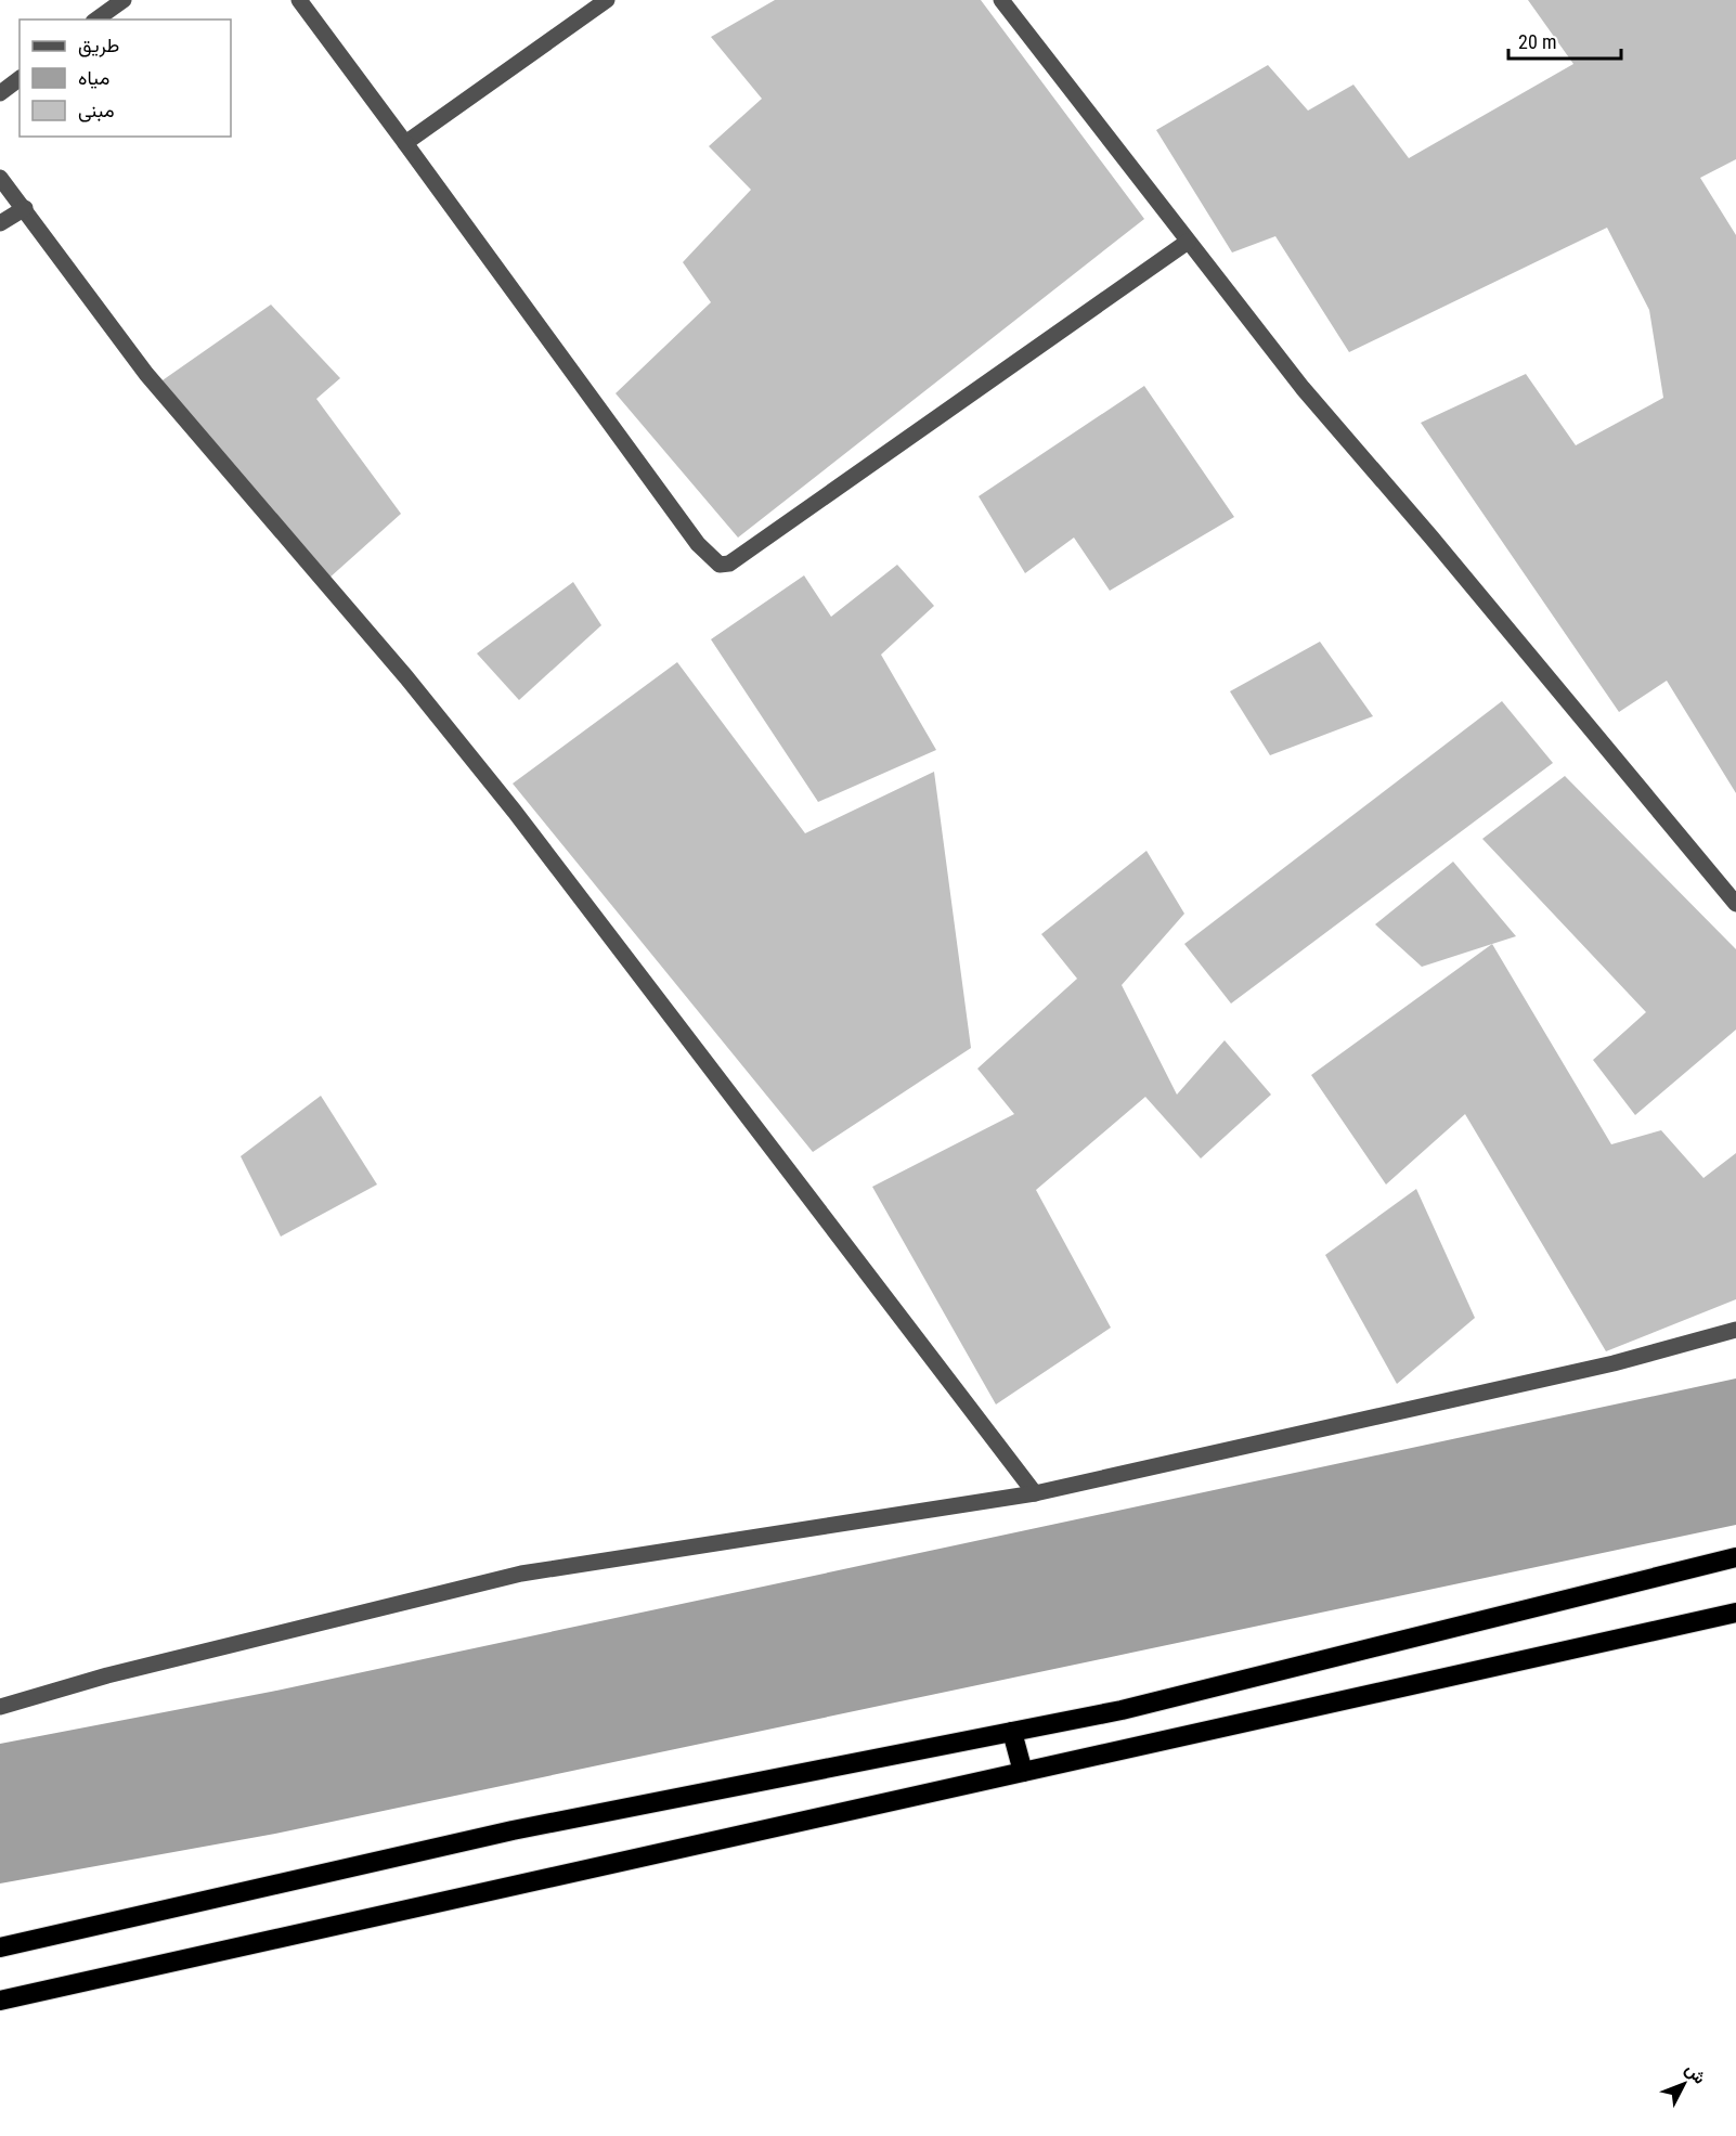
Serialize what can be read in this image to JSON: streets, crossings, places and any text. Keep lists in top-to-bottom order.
{
  "legend": ["طريق", "مياه", "مبنى"],
  "scale_bar": "20 m",
  "north": "top right"
}
